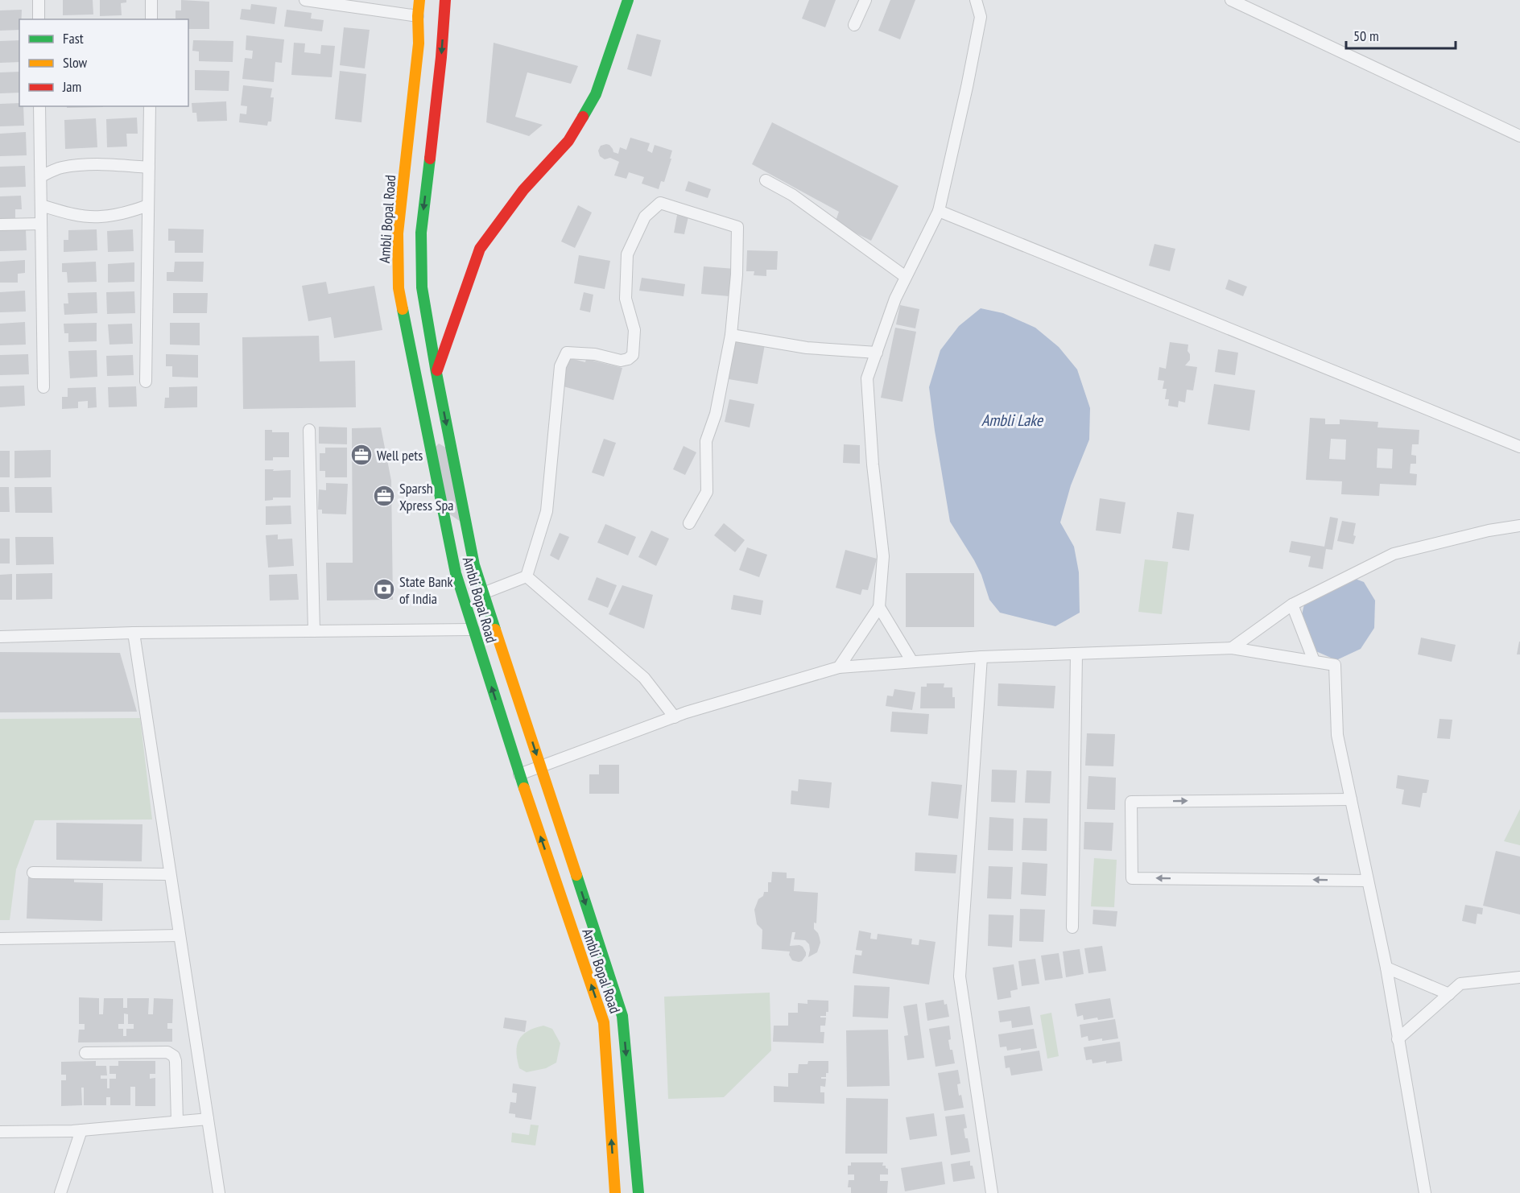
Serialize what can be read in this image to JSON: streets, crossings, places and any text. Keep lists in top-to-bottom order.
{
  "streets": {
    "street": ["Ambli Bopal Road"]
  },
  "water": ["Ambli Lake"],
  "places": {
    "office": ["Well pets", "Sparsh Xpress Spa"],
    "bank": ["State Bank of India"]
  },
  "legend": ["Fast", "Slow", "Jam"],
  "scale_bar": "50 m"
}
